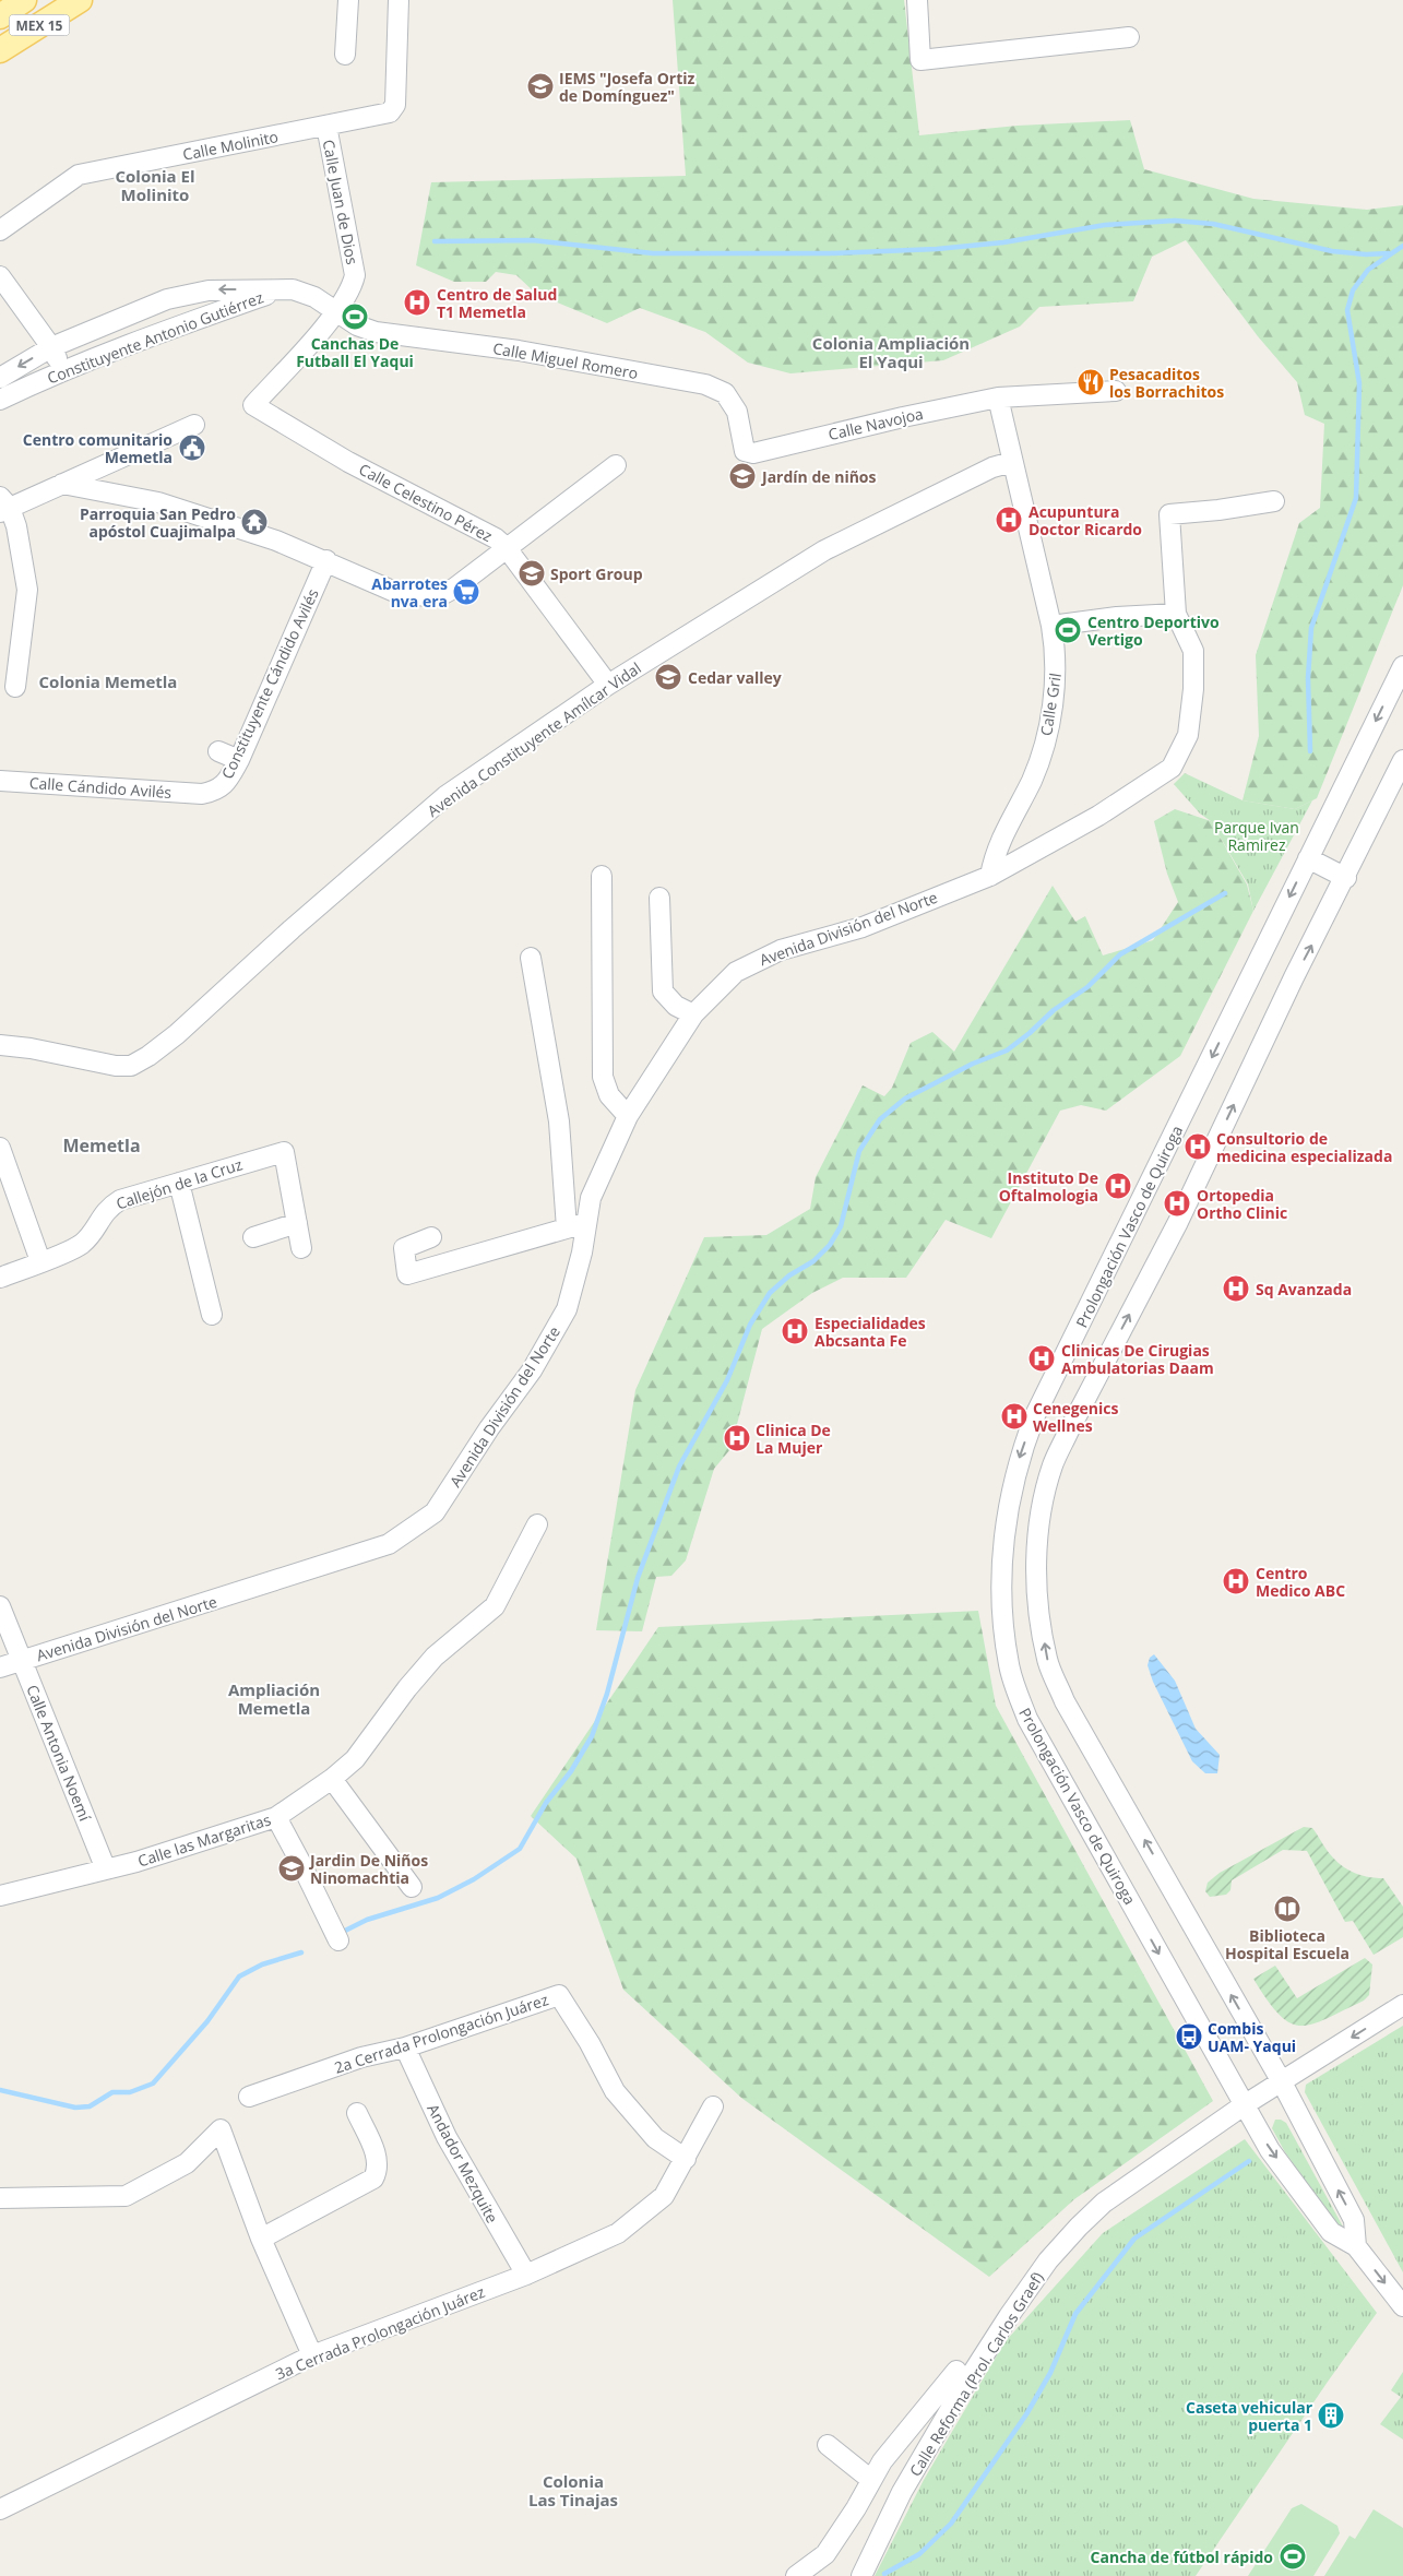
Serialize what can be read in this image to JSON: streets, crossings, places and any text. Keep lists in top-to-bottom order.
{
  "streets": {
    "main road": ["MEX 15"],
    "street": [
      "Calle Molinito",
      "Calle Juan de Dios",
      "Constituyente Antonio Gutiérrez",
      "Calle Miguel Romero",
      "Calle Navojoa",
      "Calle Celestino Pérez",
      "Constituyente Cándido Avilés",
      "Calle Gril",
      "Avenida Constituyente Amílcar Vidal",
      "Calle Cándido Avilés",
      "Avenida División del Norte",
      "Callejón de la Cruz",
      "Prolongación Vasco de Quiroga",
      "Calle Antonia Noemí",
      "Calle las Margaritas",
      "2a Cerrada Prolongación Juárez",
      "Andador Mezquite",
      "3a Cerrada Prolongación Juárez",
      "Calle Reforma (Prol. Carlos Graef)"
    ]
  },
  "crossings": [
    ["Calle Molinito", "Calle Juan de Dios"],
    ["Calle Juan de Dios", "Constituyente Antonio Gutiérrez"],
    ["Calle Juan de Dios", "Calle Miguel Romero"],
    ["Calle Juan de Dios", "Calle Celestino Pérez"],
    ["Constituyente Antonio Gutiérrez", "Calle Miguel Romero"],
    ["Calle Miguel Romero", "Calle Navojoa"],
    ["Calle Navojoa", "Calle Gril"],
    ["Calle Celestino Pérez", "Avenida Constituyente Amílcar Vidal"],
    ["Constituyente Cándido Avilés", "Calle Cándido Avilés"],
    ["Calle Gril", "Avenida Constituyente Amílcar Vidal"],
    ["Calle Gril", "Avenida División del Norte"],
    ["Avenida División del Norte", "Calle Antonia Noemí"],
    ["Prolongación Vasco de Quiroga", "Calle Reforma (Prol. Carlos Graef)"],
    ["Calle Antonia Noemí", "Calle las Margaritas"],
    ["2a Cerrada Prolongación Juárez", "Andador Mezquite"],
    ["2a Cerrada Prolongación Juárez", "3a Cerrada Prolongación Juárez"],
    ["Andador Mezquite", "3a Cerrada Prolongación Juárez"]
  ],
  "districts": [
    "Colonia El Molinito",
    "Colonia Ampliación El Yaqui",
    "Colonia Memetla",
    "Memetla",
    "Ampliación Memetla",
    "Colonia Las Tinajas"
  ],
  "parks": ["Parque Ivan Ramirez"],
  "places": {
    "school or university": [
      "IEMS \"Josefa Ortiz de Domínguez\"",
      "Jardín de niños",
      "Sport Group",
      "Cedar valley",
      "Jardin De Niños Ninomachtia"
    ],
    "hospital": [
      "Centro de Salud T1 Memetla",
      "Acupuntura Doctor Ricardo",
      "Consultorio de medicina especializada",
      "Instituto De Oftalmologia",
      "Ortopedia Ortho Clinic",
      "Sq Avanzada",
      "Especialidades Abcsanta Fe",
      "Clinicas De Cirugias Ambulatorias Daam",
      "Cenegenics Wellnes",
      "Clinica De La Mujer",
      "Centro Medico ABC"
    ],
    "sports": ["Canchas De Futball El Yaqui", "Centro Deportivo Vertigo", "Cancha de fútbol rápido"],
    "restaurant": ["Pesacaditos los Borrachitos"],
    "public building": ["Centro comunitario Memetla"],
    "temple": ["Parroquia San Pedro apóstol Cuajimalpa"],
    "supermarket": ["Abarrotes nva era"],
    "library": ["Biblioteca Hospital Escuela"],
    "bus stop": ["Combis UAM- Yaqui"],
    "building": ["Caseta vehicular puerta 1"]
  }
}
